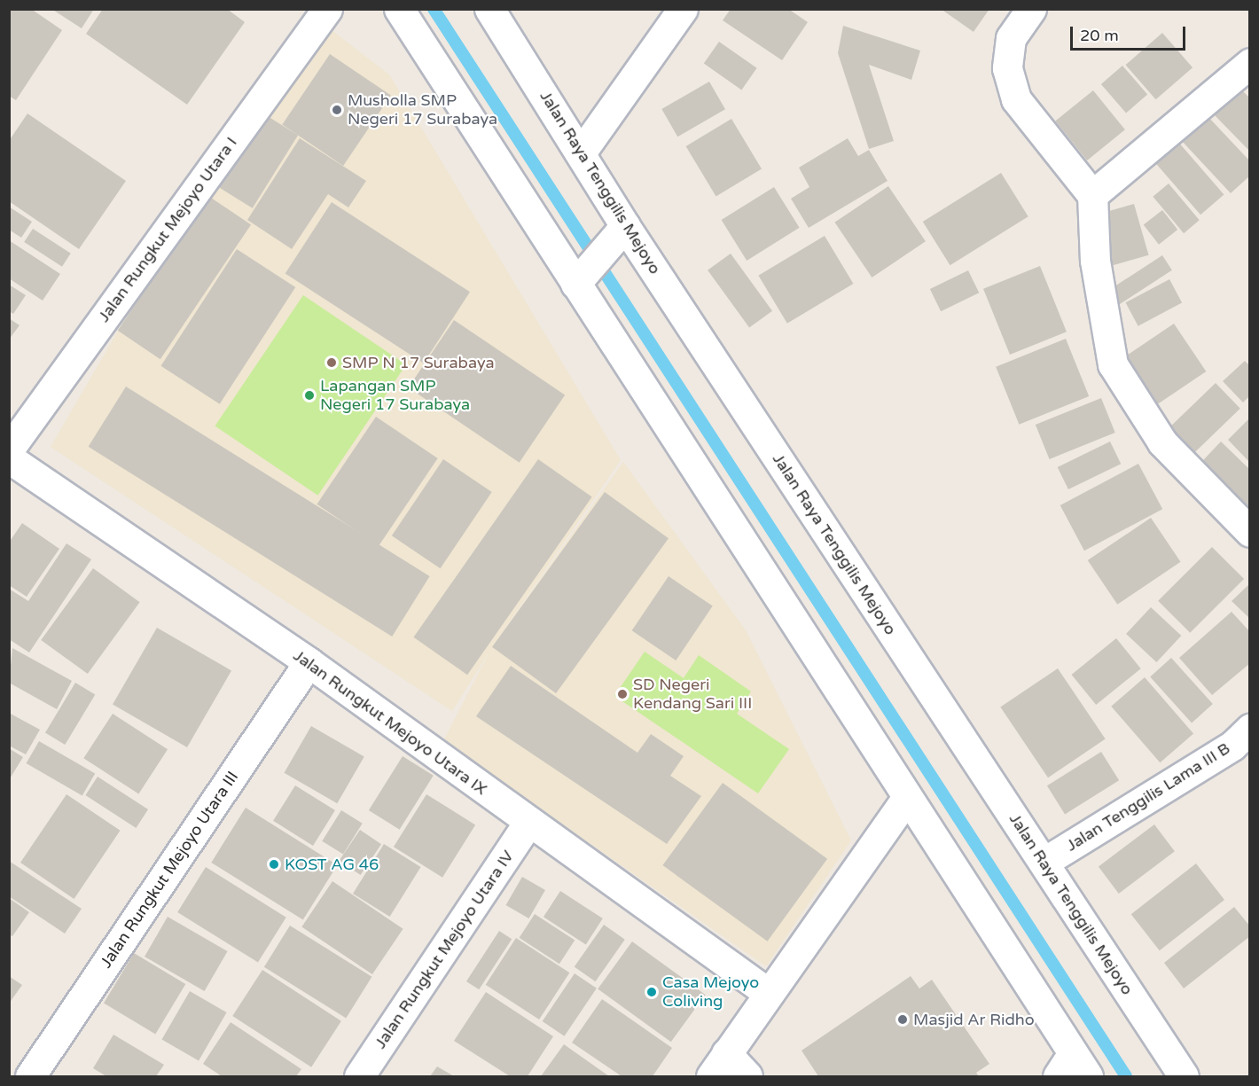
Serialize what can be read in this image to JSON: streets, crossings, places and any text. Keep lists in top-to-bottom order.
{
  "streets": {
    "street": [
      "Jalan Raya Tenggilis Mejoyo",
      "Jalan Rungkut Mejoyo Utara I",
      "Jalan Rungkut Mejoyo Utara IX",
      "Jalan Tenggilis Lama III B",
      "Jalan Rungkut Mejoyo Utara III",
      "Jalan Rungkut Mejoyo Utara IV"
    ]
  },
  "crossings": [
    ["Jalan Raya Tenggilis Mejoyo", "Jalan Tenggilis Lama III B"],
    ["Jalan Rungkut Mejoyo Utara IX", "Jalan Rungkut Mejoyo Utara III"],
    ["Jalan Rungkut Mejoyo Utara IX", "Jalan Rungkut Mejoyo Utara IV"]
  ],
  "places": [
    "Musholla SMP Negeri 17 Surabaya",
    "SMP N 17 Surabaya",
    "Lapangan SMP Negeri 17 Surabaya",
    "SD Negeri Kendang Sari III",
    "KOST AG 46",
    "Casa Mejoyo Coliving",
    "Masjid Ar Ridho"
  ],
  "scale_bar": "20 m"
}
